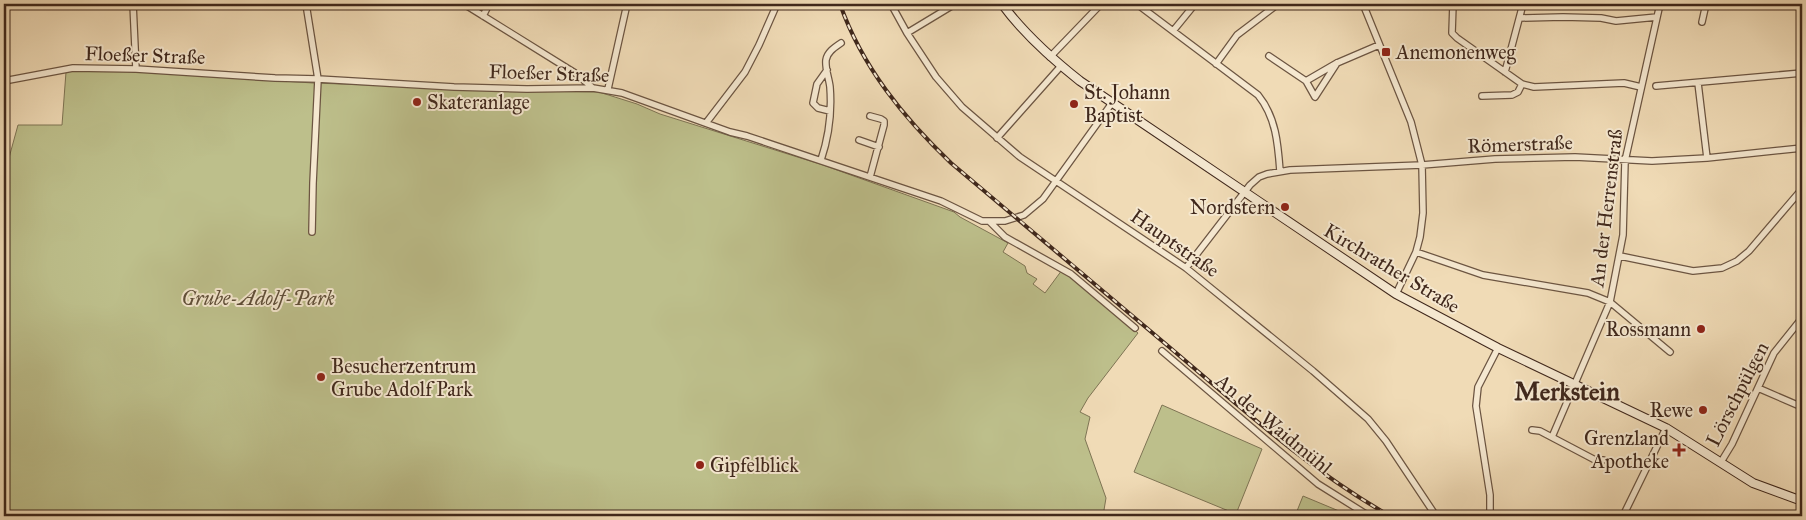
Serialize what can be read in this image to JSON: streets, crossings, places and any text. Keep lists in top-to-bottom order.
{
  "streets": {
    "main road": ["Kirchrather Straße"],
    "street": [
      "Floeßer Straße",
      "Römerstraße",
      "An der Herrenstraß",
      "Hauptstraße",
      "Lörschpülgen",
      "An der Waidmühl"
    ]
  },
  "crossings": [
    ["Floeßer Straße", "Hauptstraße"],
    ["Floeßer Straße", "Kirchrather Straße"],
    ["Römerstraße", "An der Herrenstraß"],
    ["Römerstraße", "Hauptstraße"],
    ["Römerstraße", "Kirchrather Straße"],
    ["An der Herrenstraß", "Kirchrather Straße"],
    ["Kirchrather Straße", "Lörschpülgen"]
  ],
  "districts": ["Merkstein"],
  "parks": ["Grube-Adolf-Park"],
  "places": {
    "transit": ["Anemonenweg"],
    "other": [
      "Skateranlage",
      "St. Johann Baptist",
      "Nordstern",
      "Rossmann",
      "Besucherzentrum Grube Adolf Park",
      "Rewe",
      "Gipfelblick"
    ],
    "health": ["Grenzland Apotheke"]
  }
}
